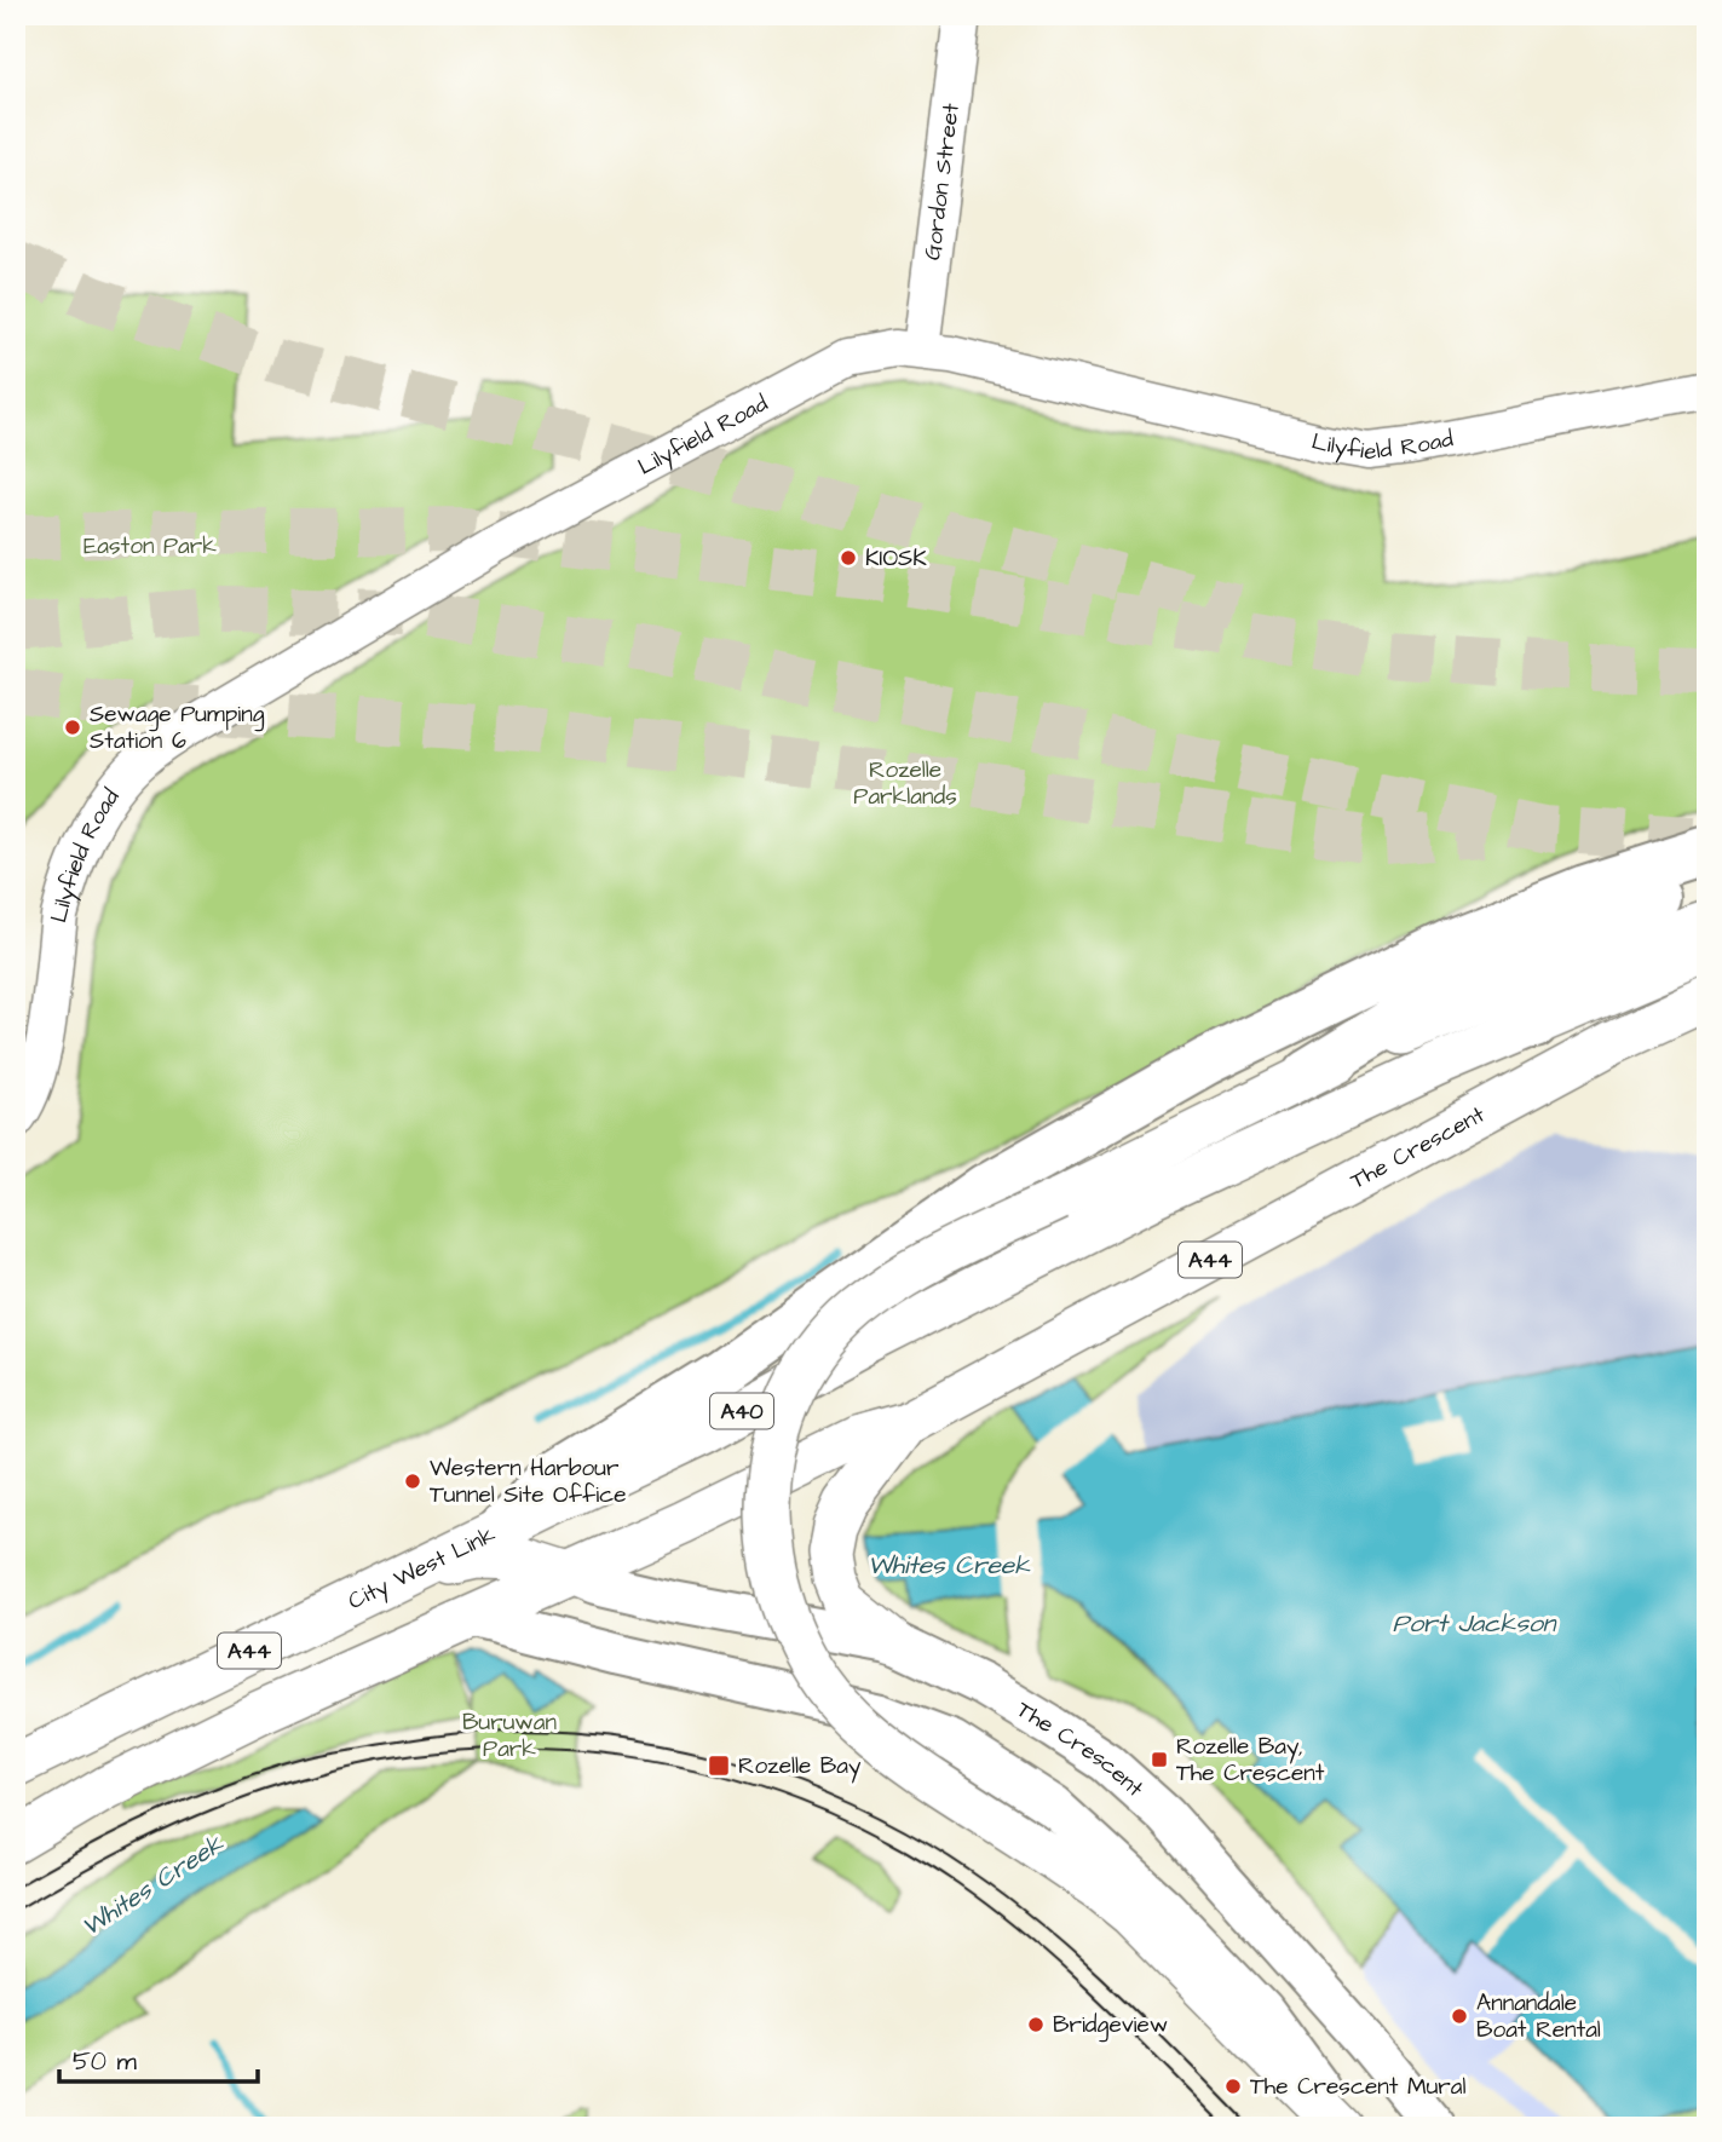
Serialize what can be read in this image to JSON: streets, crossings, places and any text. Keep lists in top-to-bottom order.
{
  "streets": {
    "highway": [
      "The Crescent",
      "A44",
      "A40",
      "City West Link"
    ],
    "main road": ["Gordon Street", "Lilyfield Road"]
  },
  "crossings": [
    ["Gordon Street", "Lilyfield Road"],
    ["The Crescent", "A44"]
  ],
  "water": ["Whites Creek", "Port Jackson"],
  "parks": ["Easton Park", "Rozelle Parklands", "Buruwan Park"],
  "places": {
    "other": [
      "KIOSK",
      "Sewage Pumping Station 6",
      "Western Harbour Tunnel Site Office",
      "Annandale Boat Rental",
      "Bridgeview",
      "The Crescent Mural"
    ],
    "transit": ["Rozelle Bay, The Crescent", "Rozelle Bay"]
  },
  "scale_bar": "50 m"
}
